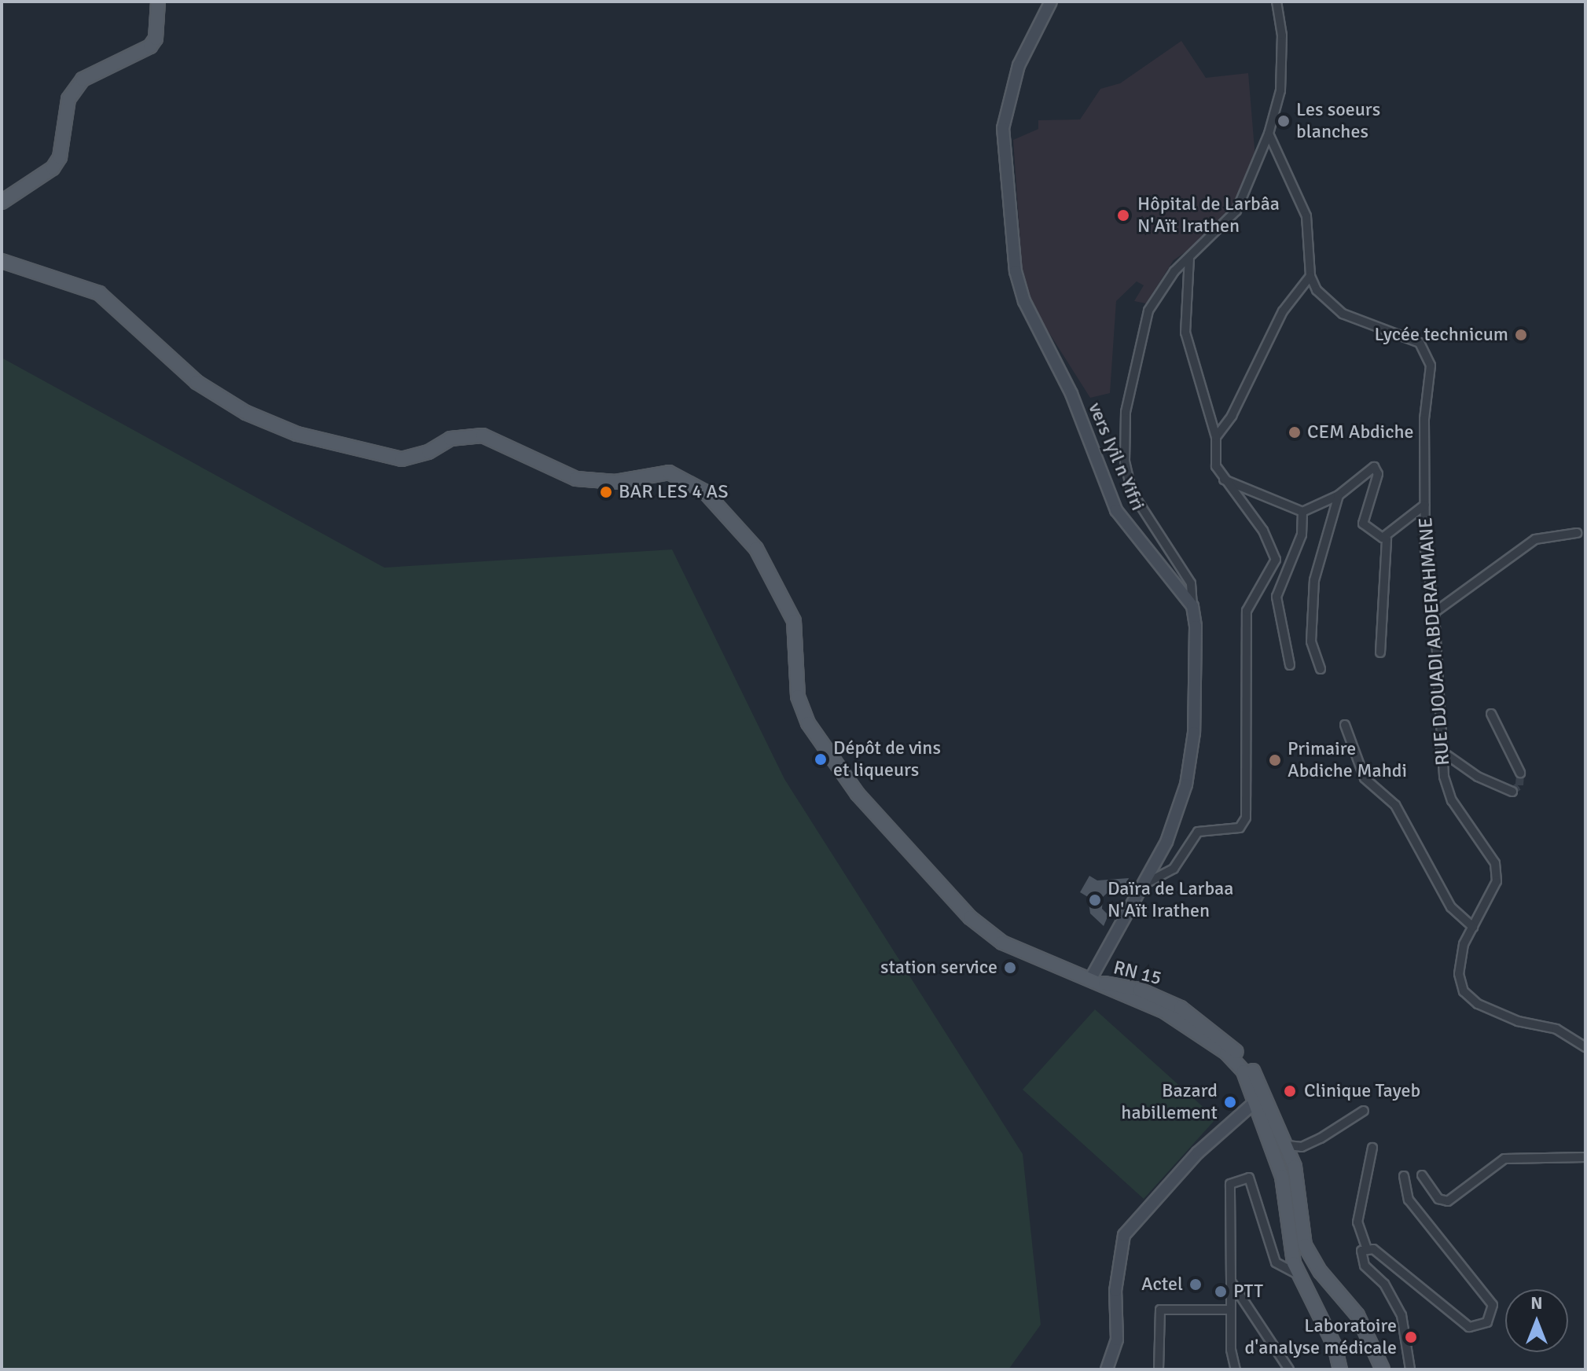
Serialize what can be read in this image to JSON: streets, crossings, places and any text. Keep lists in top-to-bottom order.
{
  "streets": {
    "main road": ["vers Iγil n Yifri", "RN 15"],
    "street": ["RUE DJOUADI ABDERAHMANE"]
  },
  "places": [
    "Les soeurs blanches",
    "Hôpital de Larbâa N'Aït Irathen",
    "Lycée technicum",
    "CEM Abdiche",
    "BAR LES 4 AS",
    "Dépôt de vins et liqueurs",
    "Primaire Abdiche Mahdi",
    "Daïra de Larbaa N'Aït Irathen",
    "station service",
    "Clinique Tayeb",
    "Bazard habillement",
    "Actel",
    "PTT",
    "Laboratoire d'analyse médicale"
  ],
  "north": "top"
}
